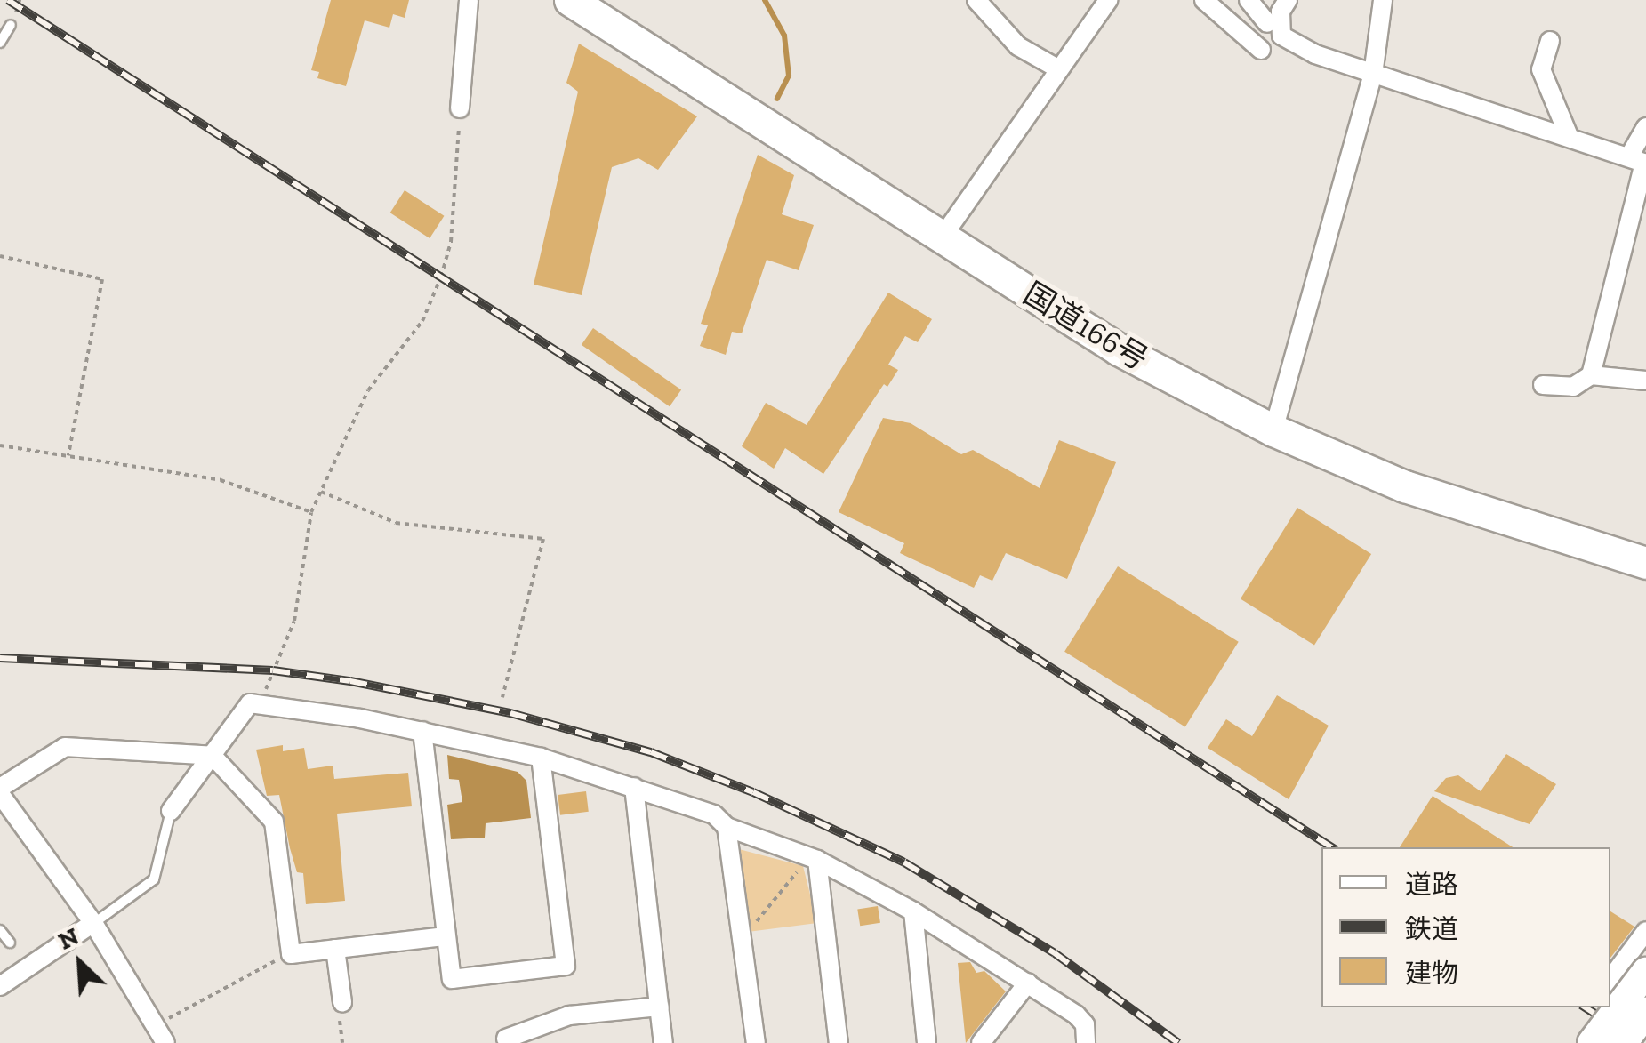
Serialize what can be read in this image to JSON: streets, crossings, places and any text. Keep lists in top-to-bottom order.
{
  "streets": {
    "highway": ["国道166号"]
  },
  "legend": ["道路", "鉄道", "建物"],
  "north": "top left"
}
